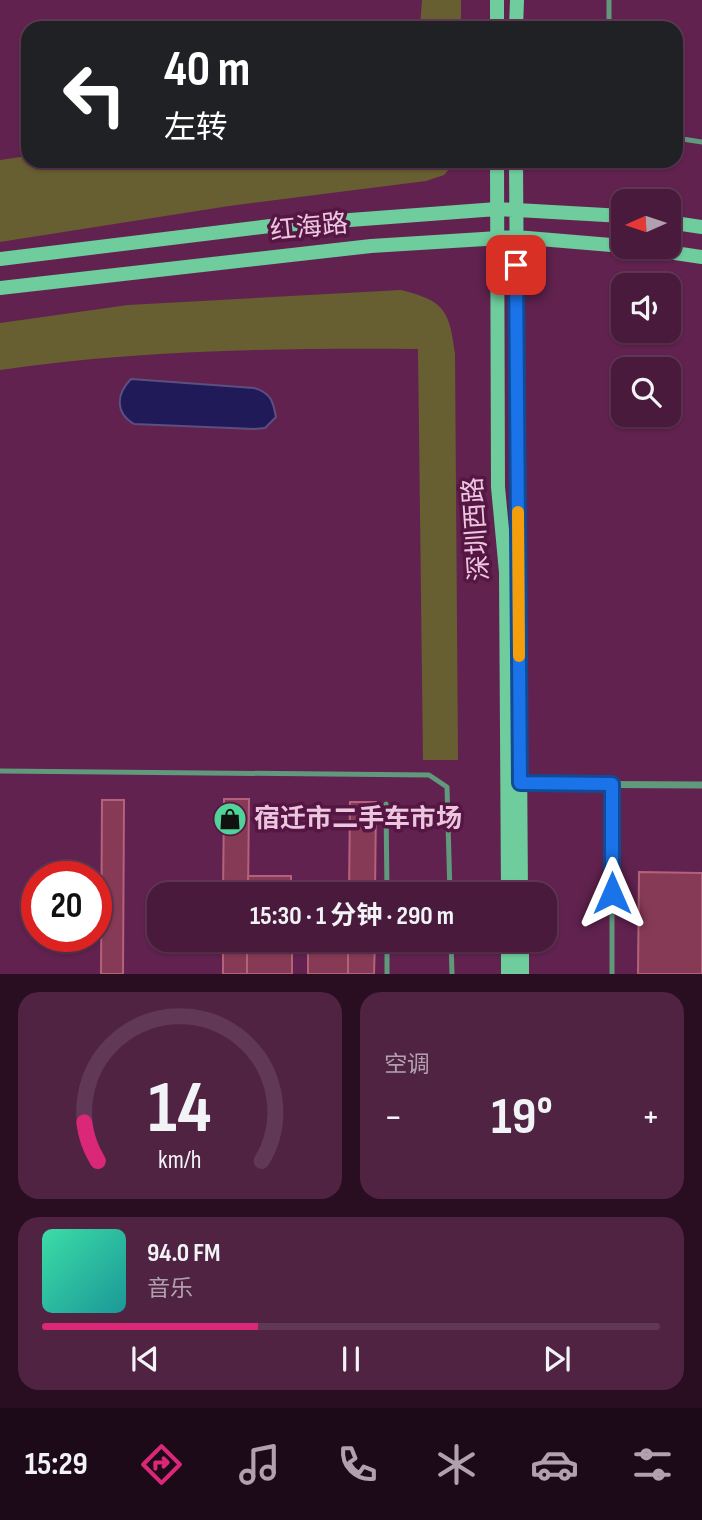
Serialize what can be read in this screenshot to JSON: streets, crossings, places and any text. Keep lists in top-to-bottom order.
{
  "streets": {
    "street": ["红海路", "深圳西路"]
  },
  "crossings": [
    ["红海路", "深圳西路"]
  ],
  "places": {
    "shop": ["宿迁市二手车市场"]
  },
  "north": "left",
  "page": {
    "turn": ["40 m", "左转"],
    "limit": "20",
    "trip": "15:30 · 1 分钟 · 290 m",
    "tile": "空调",
    "heat": ["−", "19°", "+"],
    "song": ["94.0 FM", "音乐"],
    "tabs": "15:29",
    "gauge": ["14", "km/h"]
  }
}
